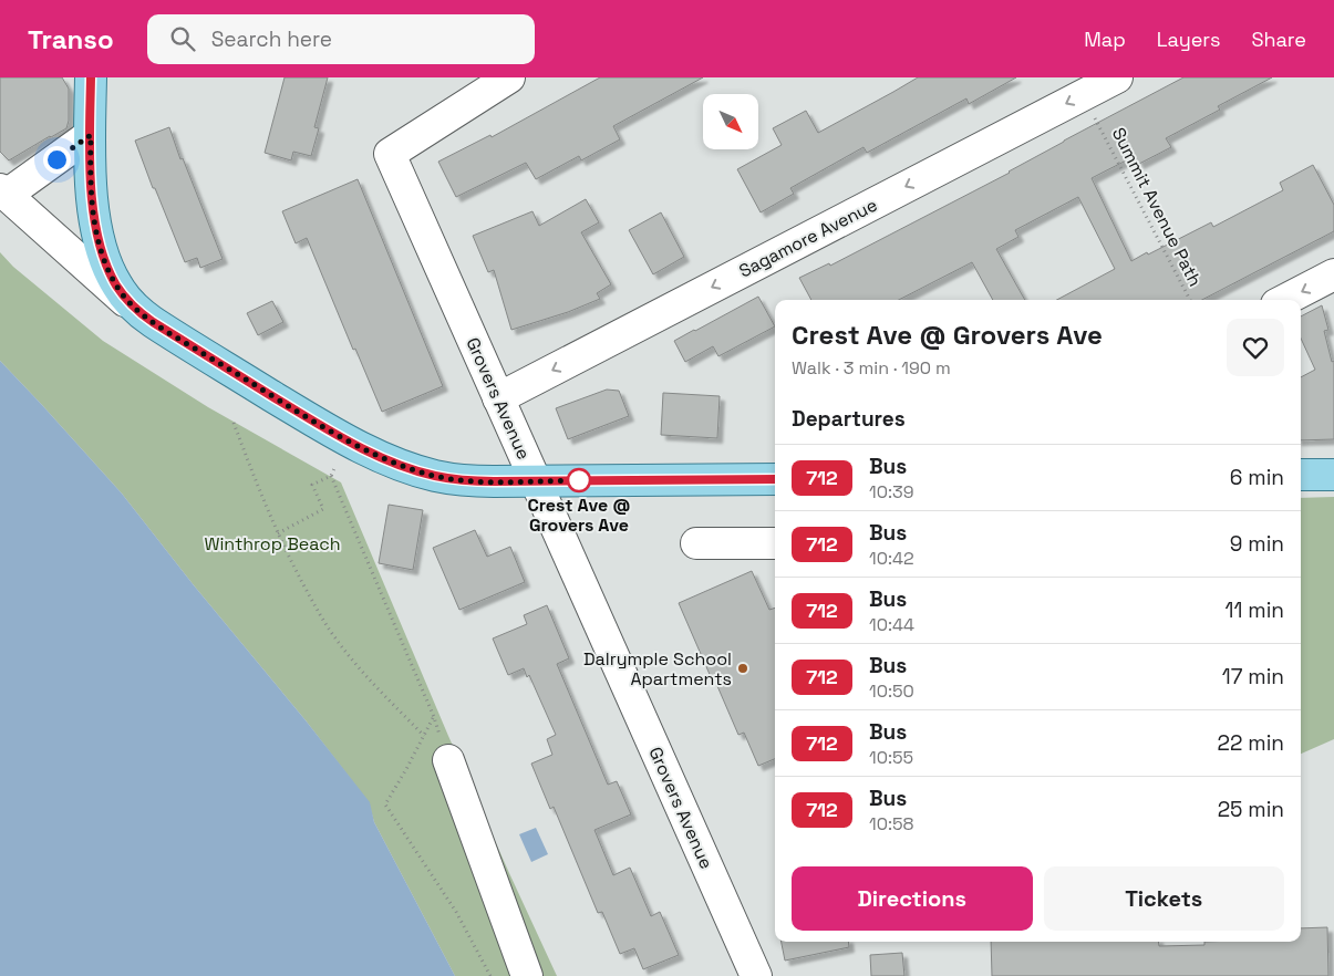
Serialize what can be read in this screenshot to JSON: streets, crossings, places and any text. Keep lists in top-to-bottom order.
{
  "streets": {
    "street": ["Sagamore Avenue", "Grovers Avenue"],
    "path": ["Summit Avenue Path"]
  },
  "crossings": [
    ["Sagamore Avenue", "Grovers Avenue"]
  ],
  "one_way": ["Sagamore Avenue"],
  "parks": ["Winthrop Beach"],
  "places": ["Crest Ave @ Grovers Ave", "Dalrymple School Apartments"],
  "lines": ["bus line 712"],
  "north": "bottom right",
  "page": {
    "header": "Transo",
    "search": "Search here",
    "nav": ["Map", "Layers", "Share"],
    "heading": [
      ["Crest Ave @ Grovers Ave", "Walk · 3 min · 190 m"],
      "Departures"
    ],
    "list": [
      {
        "mark": "712",
        "name": "Bus",
        "note": "10:39",
        "value": "6 min"
      },
      {
        "mark": "712",
        "name": "Bus",
        "note": "10:42",
        "value": "9 min"
      },
      {
        "mark": "712",
        "name": "Bus",
        "note": "10:44",
        "value": "11 min"
      },
      {
        "mark": "712",
        "name": "Bus",
        "note": "10:50",
        "value": "17 min"
      },
      {
        "mark": "712",
        "name": "Bus",
        "note": "10:55",
        "value": "22 min"
      },
      {
        "mark": "712",
        "name": "Bus",
        "note": "10:58",
        "value": "25 min"
      }
    ],
    "buttons": ["Directions", "Tickets"]
  }
}
